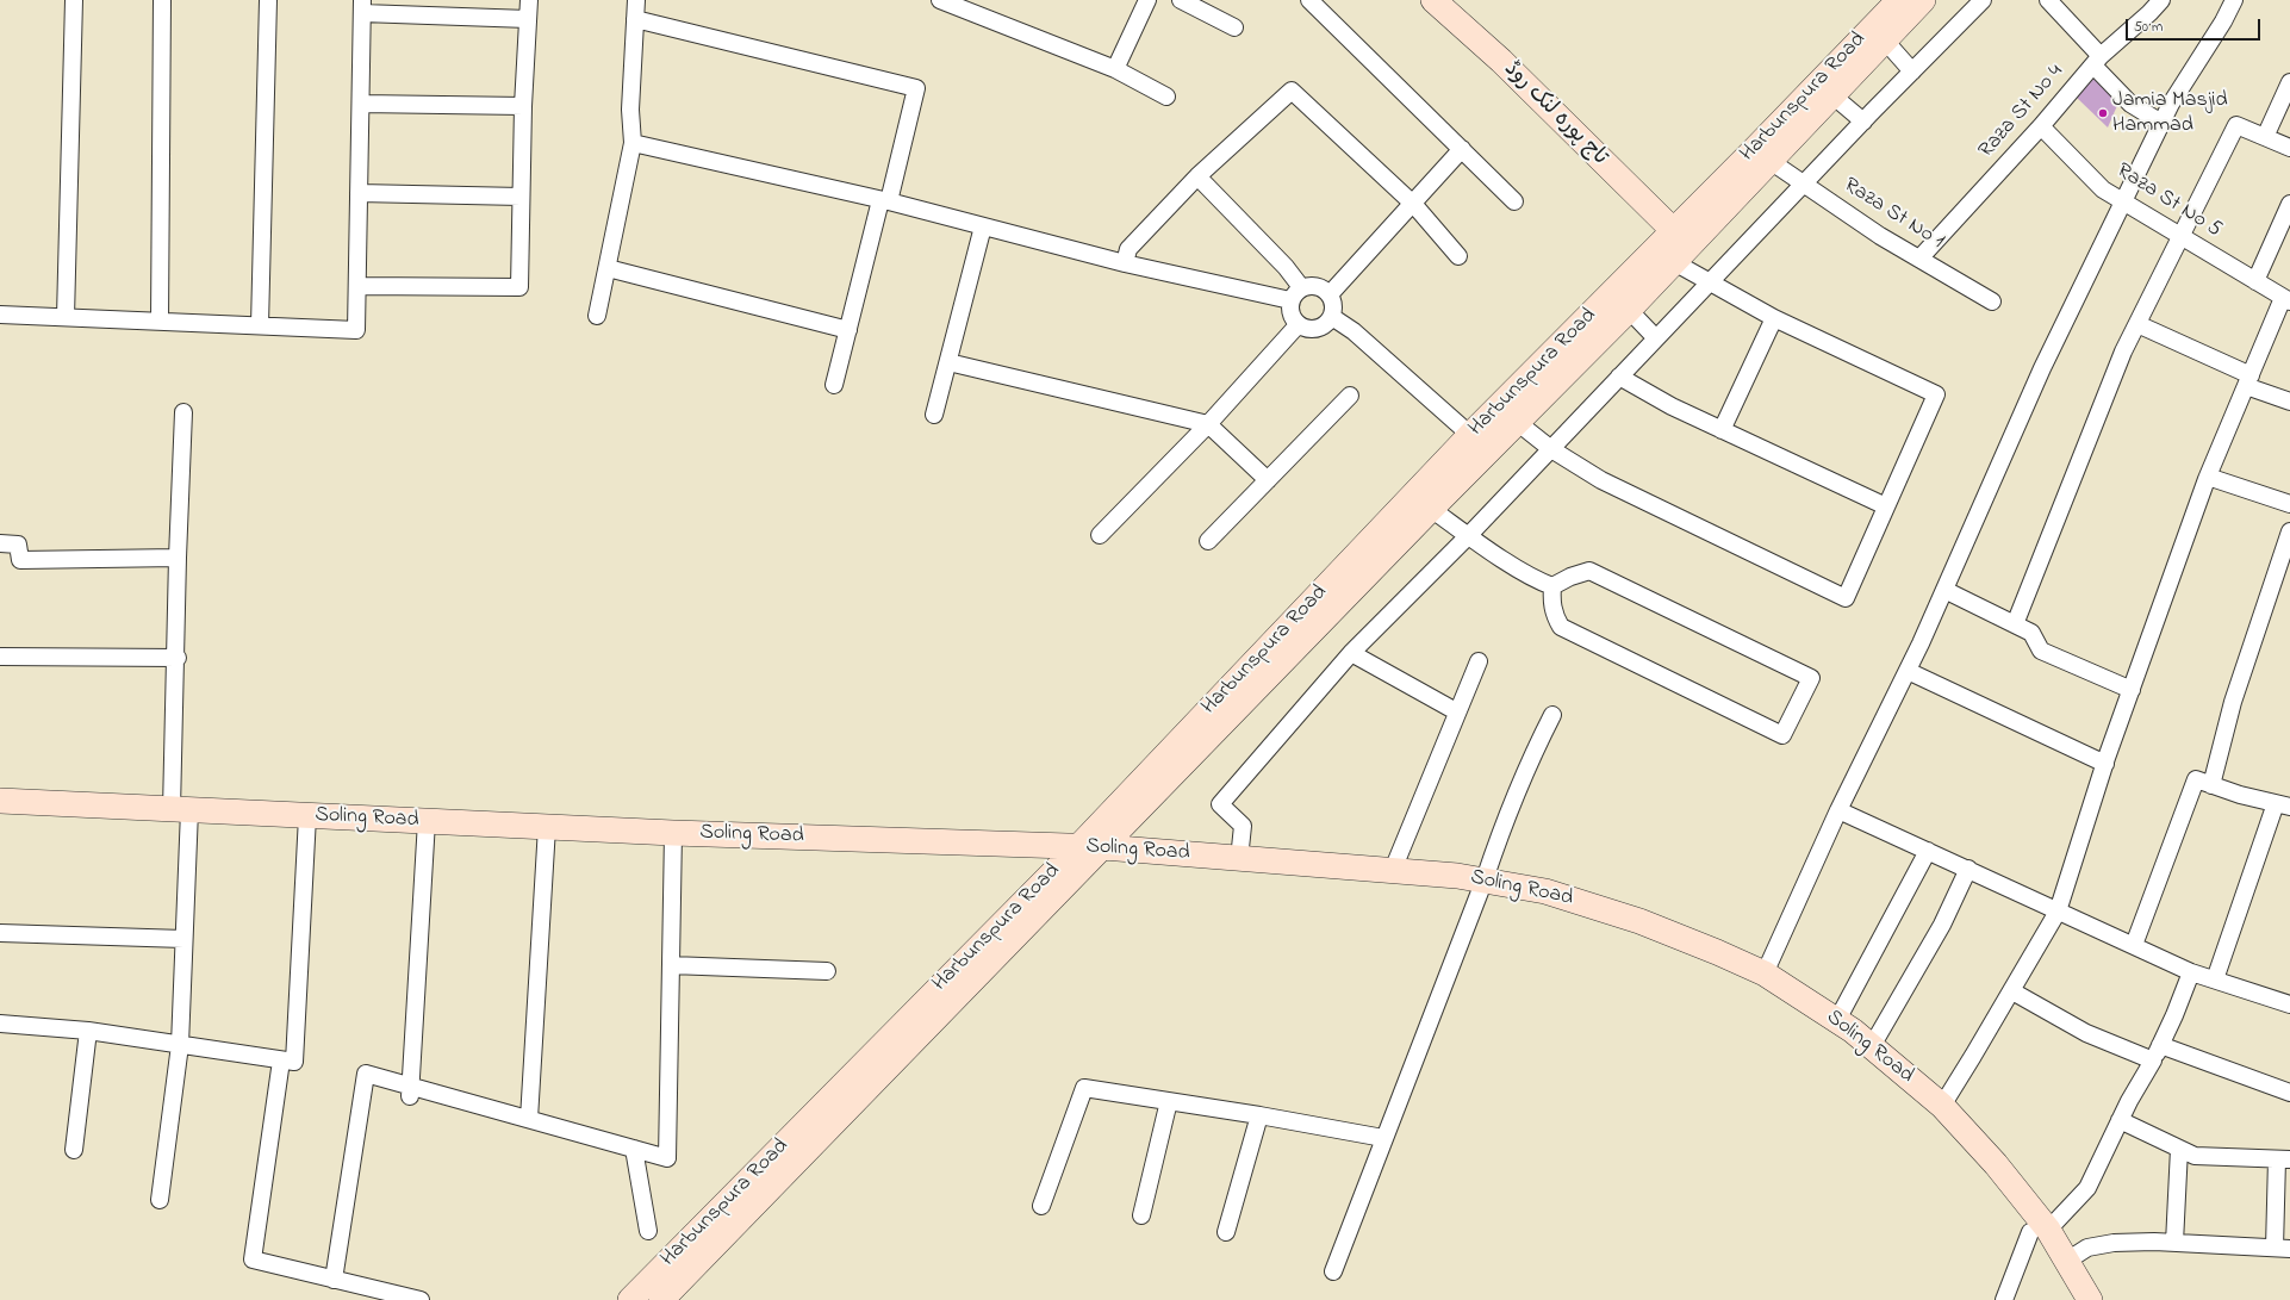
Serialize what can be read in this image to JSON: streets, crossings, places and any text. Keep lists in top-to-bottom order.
{
  "streets": {
    "main road": ["Harbunspura Road", "تاج پورہ لنک روڈ", "Soling Road"],
    "street": ["Raza St No 4", "Raza St No 5", "Raza St No 1"]
  },
  "crossings": [
    ["Harbunspura Road", "تاج پورہ لنک روڈ"],
    ["Harbunspura Road", "Raza St No 1"],
    ["Harbunspura Road", "Soling Road"],
    ["Raza St No 4", "Raza St No 5"],
    ["Raza St No 4", "Raza St No 1"]
  ],
  "places": ["Jamia Masjid Hammad"],
  "scale_bar": "50 m"
}
